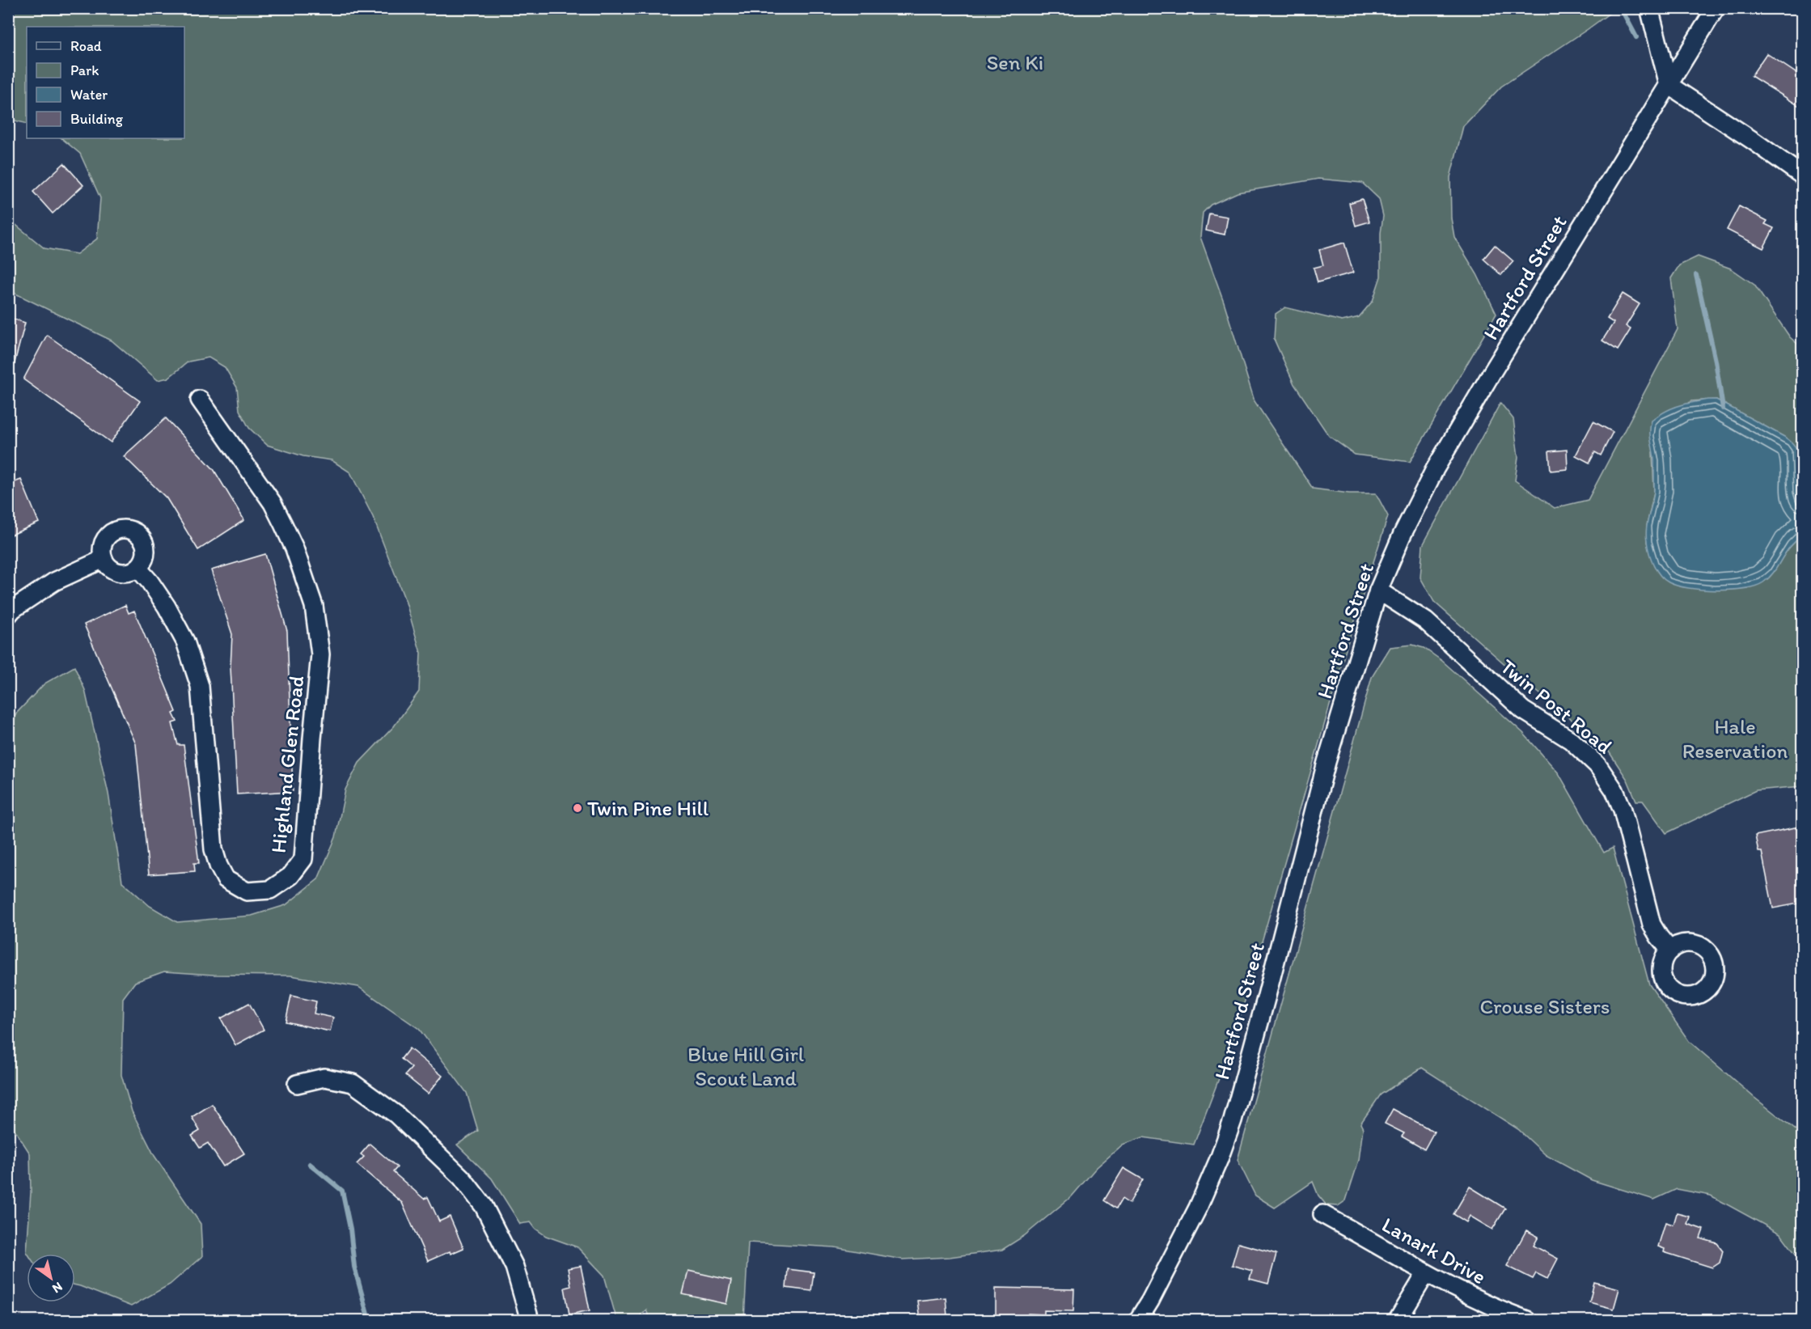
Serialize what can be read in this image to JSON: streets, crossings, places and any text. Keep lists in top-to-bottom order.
{
  "streets": {
    "street": [
      "Hartford Street",
      "Twin Post Road",
      "Highland Glen Road",
      "Lanark Drive"
    ]
  },
  "crossings": [
    ["Hartford Street", "Twin Post Road"]
  ],
  "parks": [
    "Sen Ki",
    "Hale Reservation",
    "Crouse Sisters",
    "Blue Hill Girl Scout Land"
  ],
  "places": ["Twin Pine Hill"],
  "legend": [
    "Road",
    "Park",
    "Water",
    "Building"
  ],
  "north": "bottom right"
}
